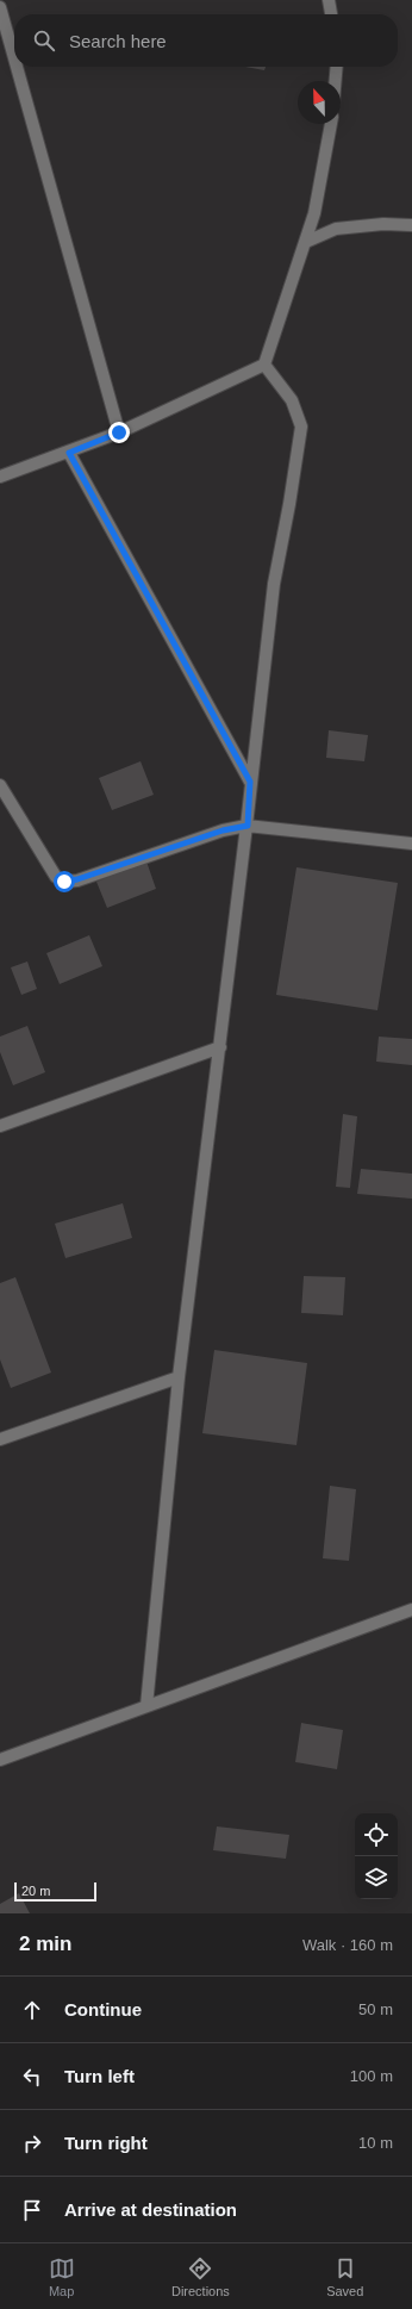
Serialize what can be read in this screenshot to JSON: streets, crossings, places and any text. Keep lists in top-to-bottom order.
{
  "scale_bar": "20 m",
  "north": "top",
  "page": {
    "search": "Search here",
    "scale": "20 m",
    "heading": ["2 min", "Walk · 160 m"],
    "list": [
      ["Continue", "50 m"],
      ["Turn left", "100 m"],
      ["Turn right", "10 m"],
      "Arrive at destination"
    ],
    "nav": ["Map", "Directions", "Saved"]
  }
}
